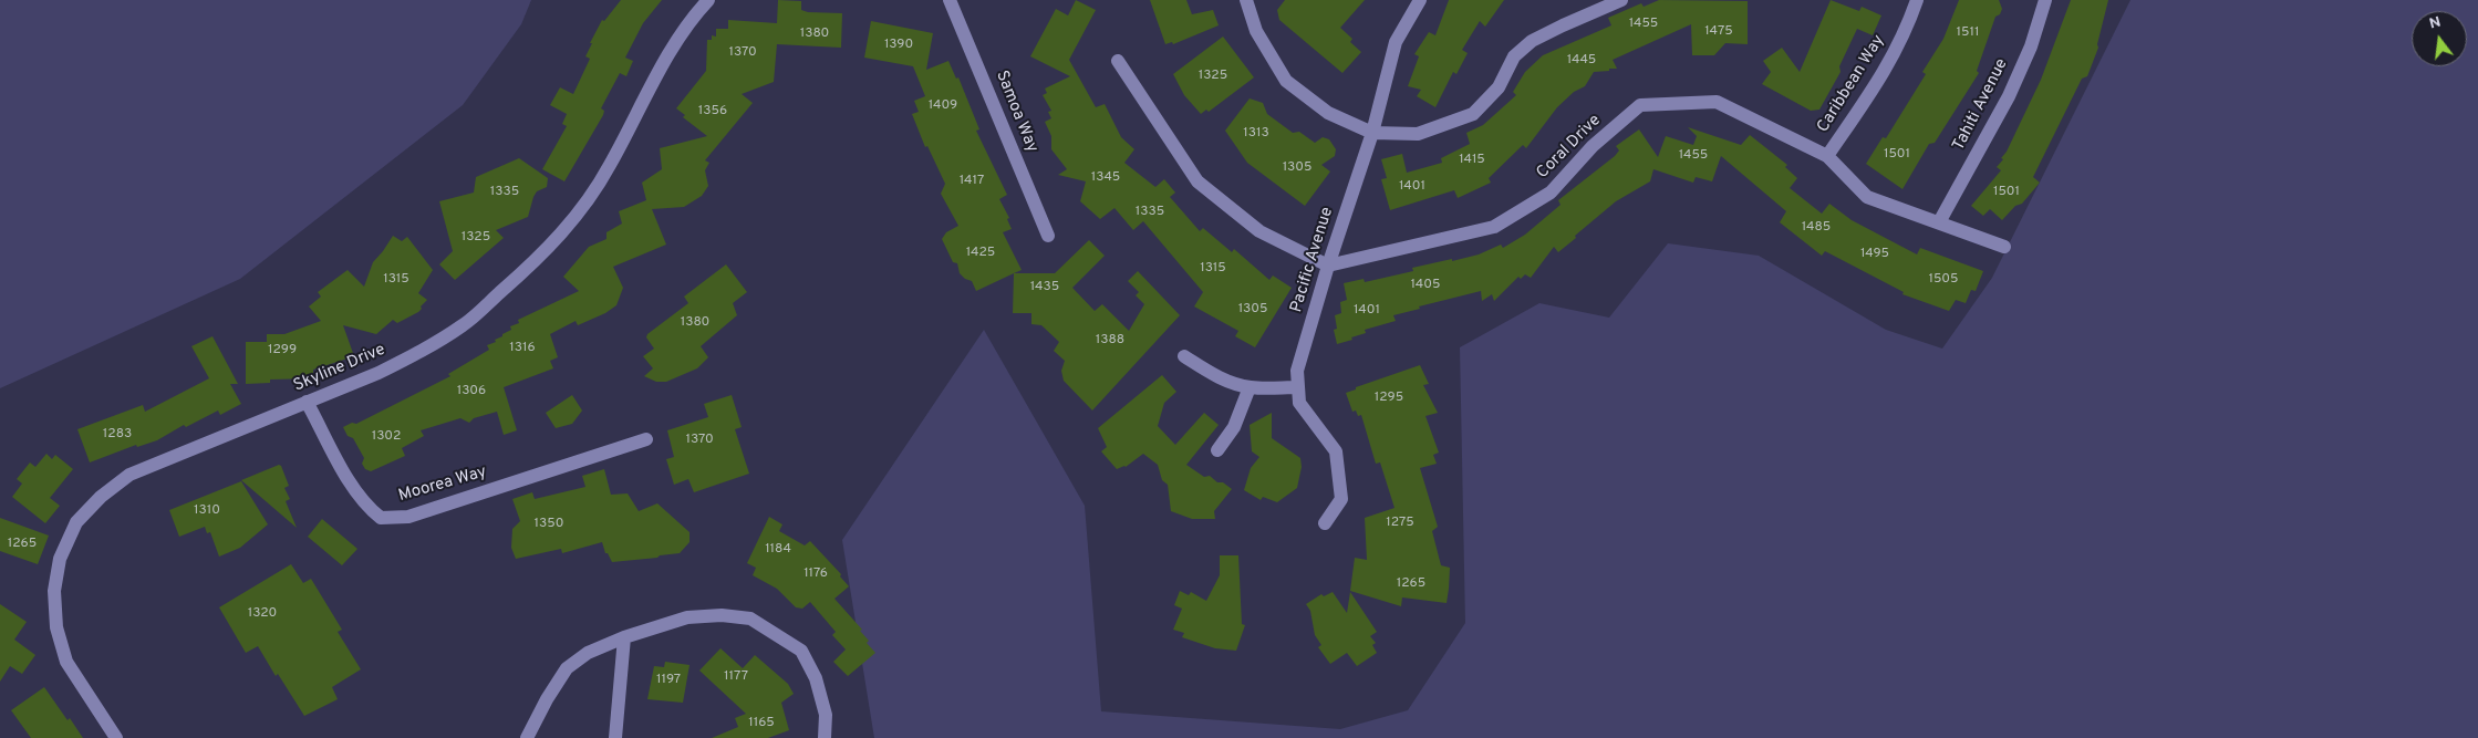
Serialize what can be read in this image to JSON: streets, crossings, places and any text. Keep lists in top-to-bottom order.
{
  "streets": {
    "street": [
      "Caribbean Way",
      "Tahiti Avenue",
      "Samoa Way",
      "Coral Drive",
      "Pacific Avenue",
      "Skyline Drive",
      "Moorea Way"
    ]
  },
  "crossings": [
    ["Caribbean Way", "Coral Drive"],
    ["Tahiti Avenue", "Coral Drive"],
    ["Coral Drive", "Pacific Avenue"],
    ["Skyline Drive", "Moorea Way"]
  ],
  "house_numbers": [
    "1455",
    "1475",
    "1511",
    "1380",
    "1390",
    "1370",
    "1445",
    "1325",
    "1409",
    "1356",
    "1313",
    "1501",
    "1455",
    "1415",
    "1305",
    "1345",
    "1417",
    "1401",
    "1335",
    "1501",
    "1335",
    "1485",
    "1325",
    "1425",
    "1495",
    "1315",
    "1315",
    "1505",
    "1405",
    "1435",
    "1305",
    "1401",
    "1380",
    "1388",
    "1316",
    "1299",
    "1306",
    "1295",
    "1283",
    "1302",
    "1370",
    "1310",
    "1275",
    "1350",
    "1265",
    "1184",
    "1176",
    "1265",
    "1320",
    "1177",
    "1197",
    "1165"
  ],
  "north": "top"
}
